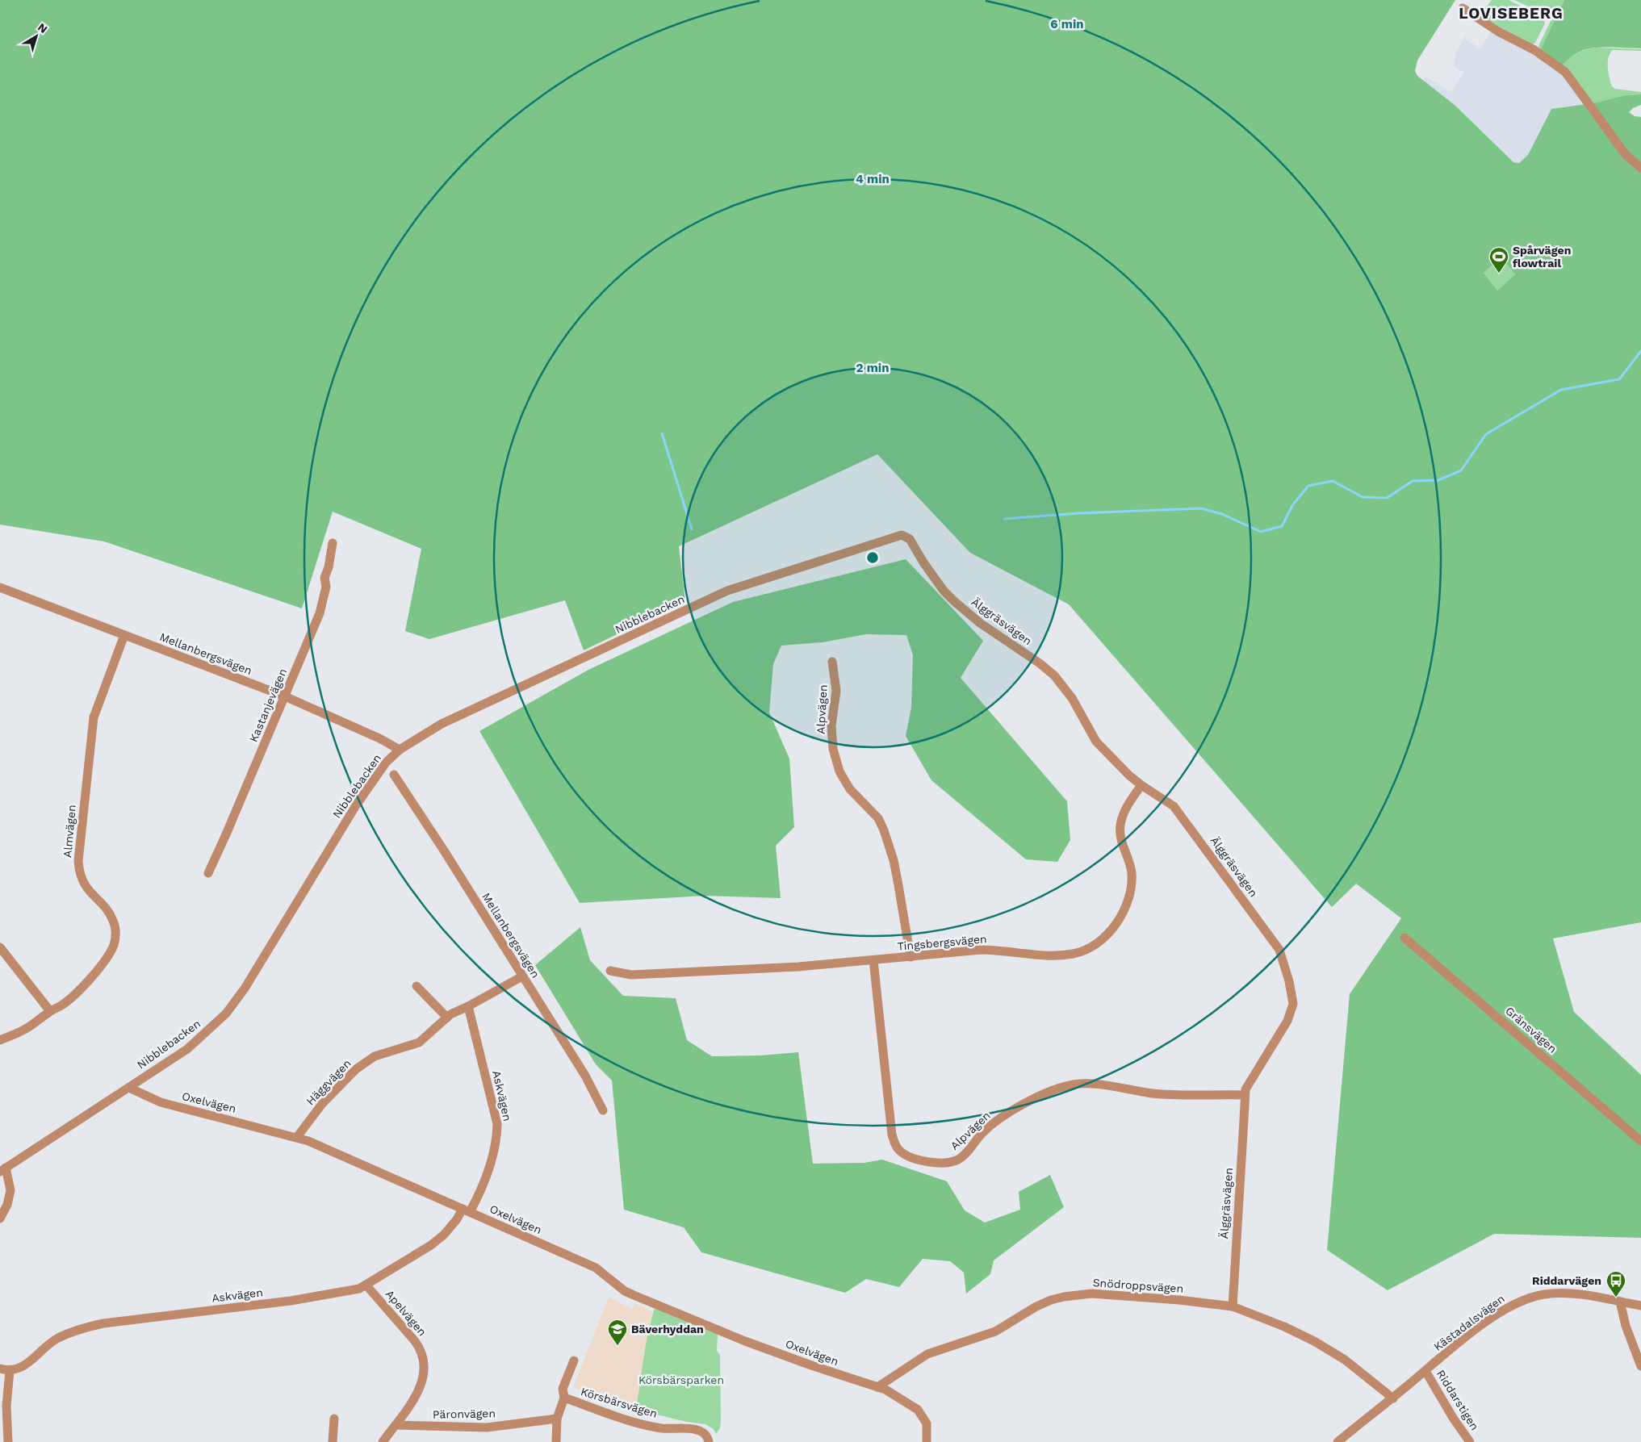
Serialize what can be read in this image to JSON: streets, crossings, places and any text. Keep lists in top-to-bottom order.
{
  "streets": {
    "street": [
      "Nibblebacken",
      "Älggräsvägen",
      "Mellanbergsvägen",
      "Kastanjevägen",
      "Alpvägen",
      "Almvägen",
      "Tingsbergsvägen",
      "Gränsvägen",
      "Häggvägen",
      "Askvägen",
      "Oxelvägen",
      "Snödroppsvägen",
      "Apelvägen",
      "Kästadalsvägen",
      "Riddarstigen",
      "Körsbärsvägen",
      "Päronvägen"
    ]
  },
  "crossings": [
    ["Nibblebacken", "Älggräsvägen"],
    ["Nibblebacken", "Mellanbergsvägen"],
    ["Nibblebacken", "Oxelvägen"],
    ["Älggräsvägen", "Alpvägen"],
    ["Älggräsvägen", "Tingsbergsvägen"],
    ["Älggräsvägen", "Snödroppsvägen"],
    ["Mellanbergsvägen", "Kastanjevägen"],
    ["Mellanbergsvägen", "Almvägen"],
    ["Mellanbergsvägen", "Häggvägen"],
    ["Alpvägen", "Tingsbergsvägen"],
    ["Häggvägen", "Askvägen"],
    ["Häggvägen", "Oxelvägen"],
    ["Askvägen", "Oxelvägen"],
    ["Askvägen", "Apelvägen"],
    ["Oxelvägen", "Snödroppsvägen"],
    ["Snödroppsvägen", "Kästadalsvägen"],
    ["Apelvägen", "Päronvägen"],
    ["Kästadalsvägen", "Riddarstigen"]
  ],
  "districts": ["LOVISEBERG"],
  "parks": ["Körsbärsparken"],
  "places": {
    "sports": ["Spårvägen flowtrail"],
    "bus stop": ["Riddarvägen"],
    "school or university": ["Bäverhyddan"]
  },
  "north": "top right",
  "rings": ["6 min", "4 min", "2 min"]
}
